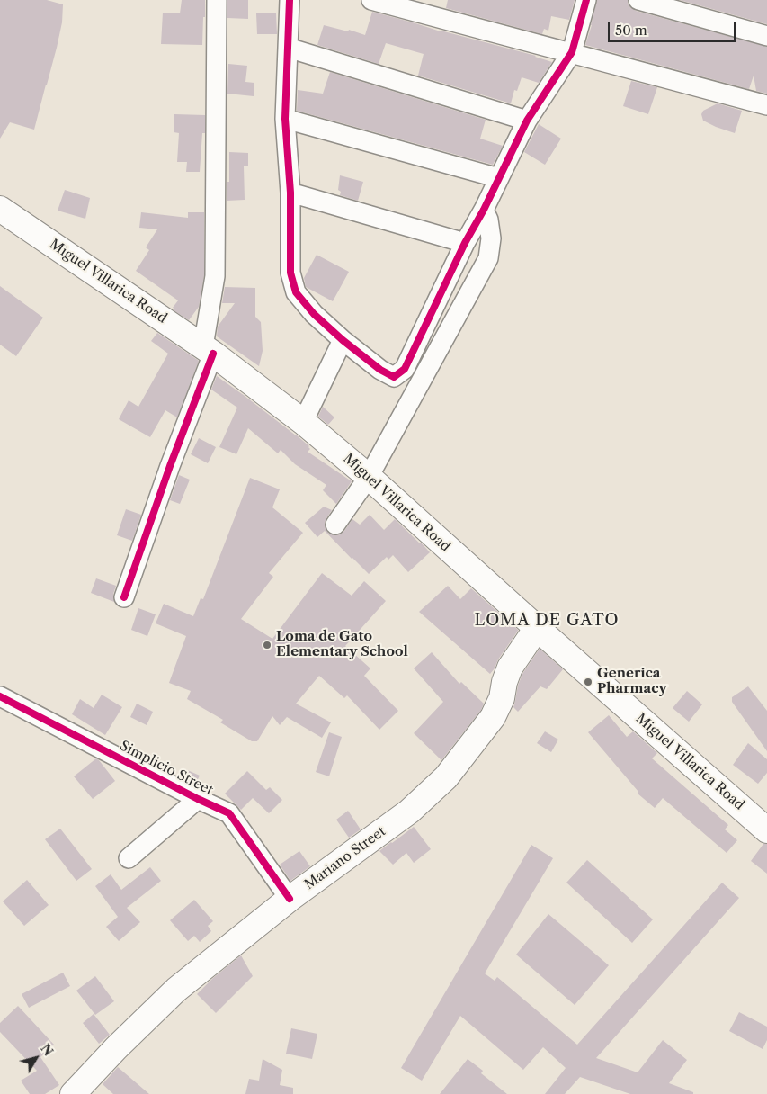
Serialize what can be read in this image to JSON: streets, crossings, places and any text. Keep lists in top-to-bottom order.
{
  "streets": {
    "main road": ["Miguel Villarica Road", "Mariano Street"],
    "street": ["Simplicio Street"]
  },
  "crossings": [
    ["Miguel Villarica Road", "Mariano Street"],
    ["Simplicio Street", "Mariano Street"]
  ],
  "districts": ["LOMA DE GATO"],
  "places": ["Loma de Gato Elementary School", "Generica Pharmacy"],
  "scale_bar": "50 m",
  "north": "top right"
}
